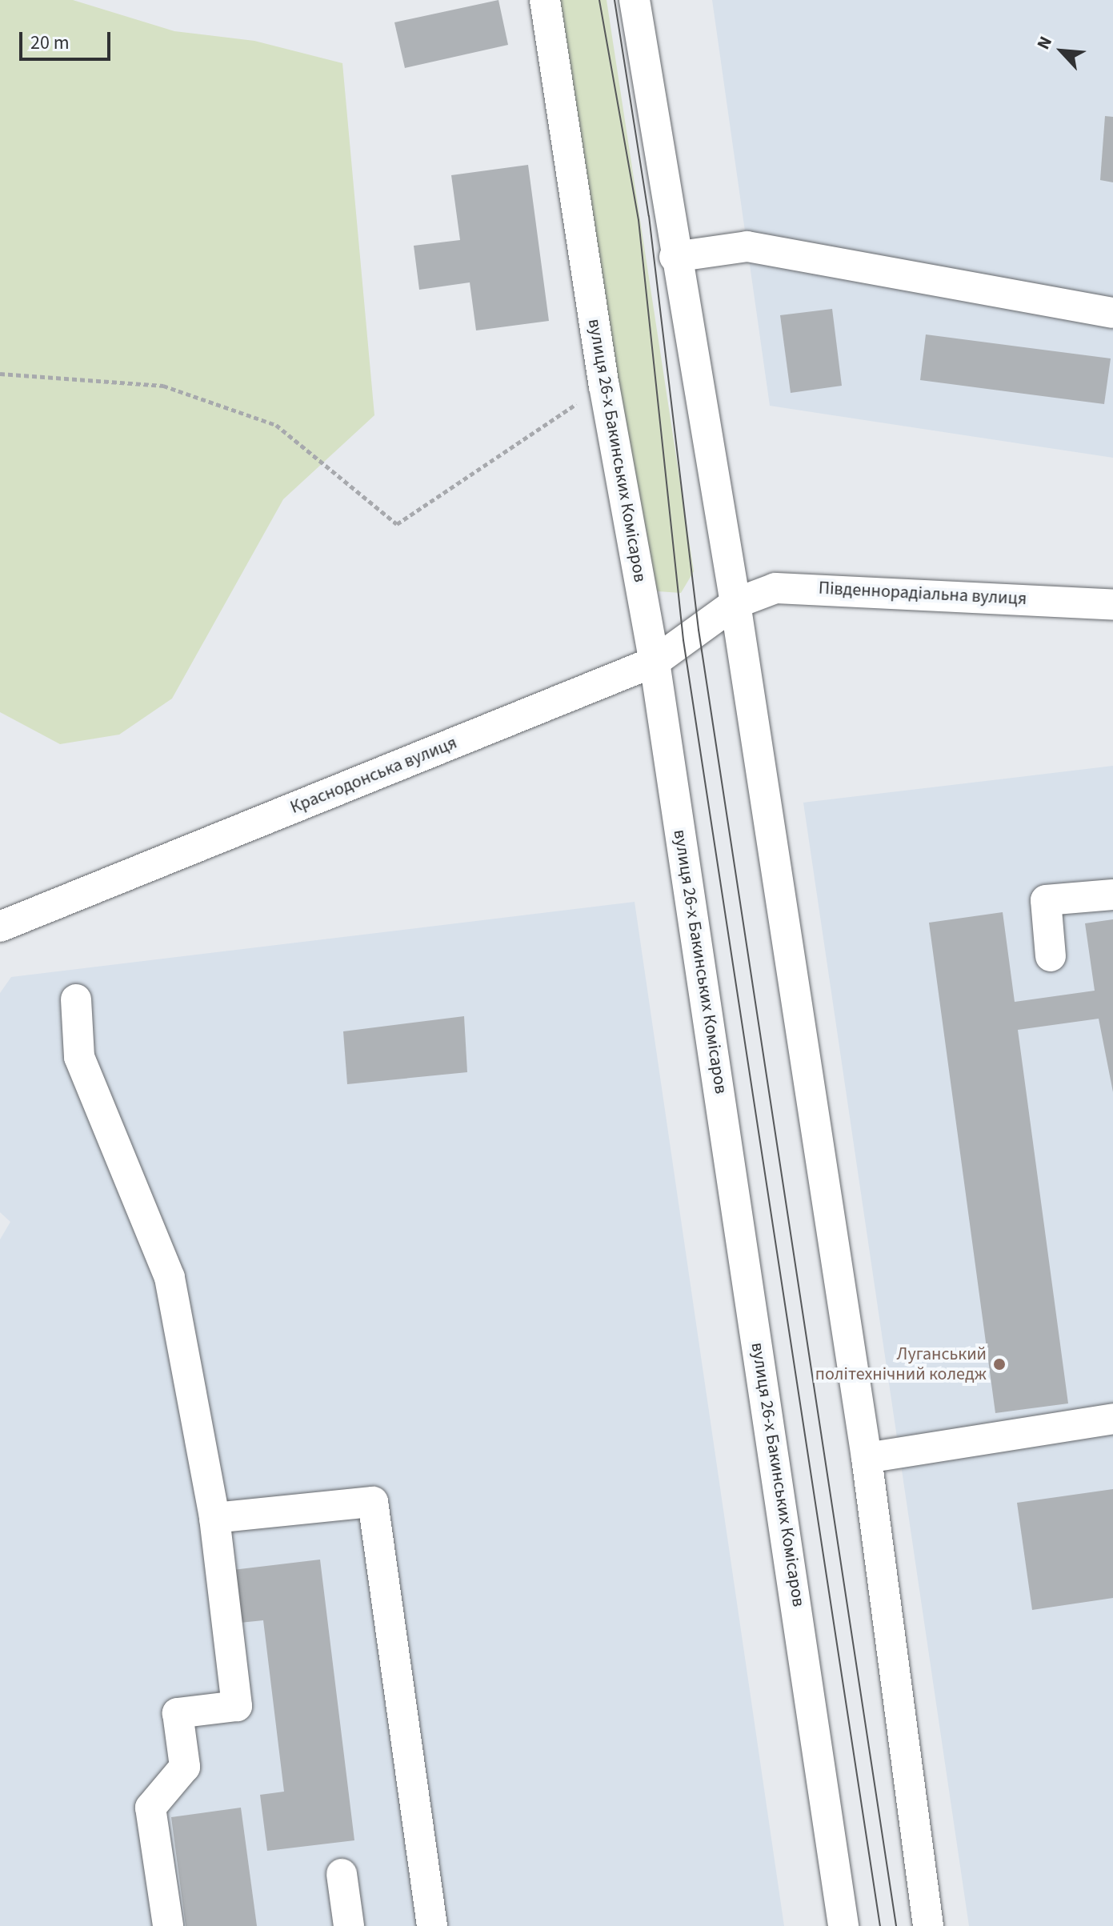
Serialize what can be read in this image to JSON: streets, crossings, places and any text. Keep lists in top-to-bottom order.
{
  "streets": {
    "street": ["вулиця 26-х Бакинських Комісаров", "Південнорадіальна вулиця", "Краснодонська вулиця"]
  },
  "crossings": [
    ["вулиця 26-х Бакинських Комісаров", "Краснодонська вулиця"],
    ["Південнорадіальна вулиця", "Краснодонська вулиця"]
  ],
  "places": ["Луганський політехнічний коледж"],
  "scale_bar": "20 m",
  "north": "top left"
}
